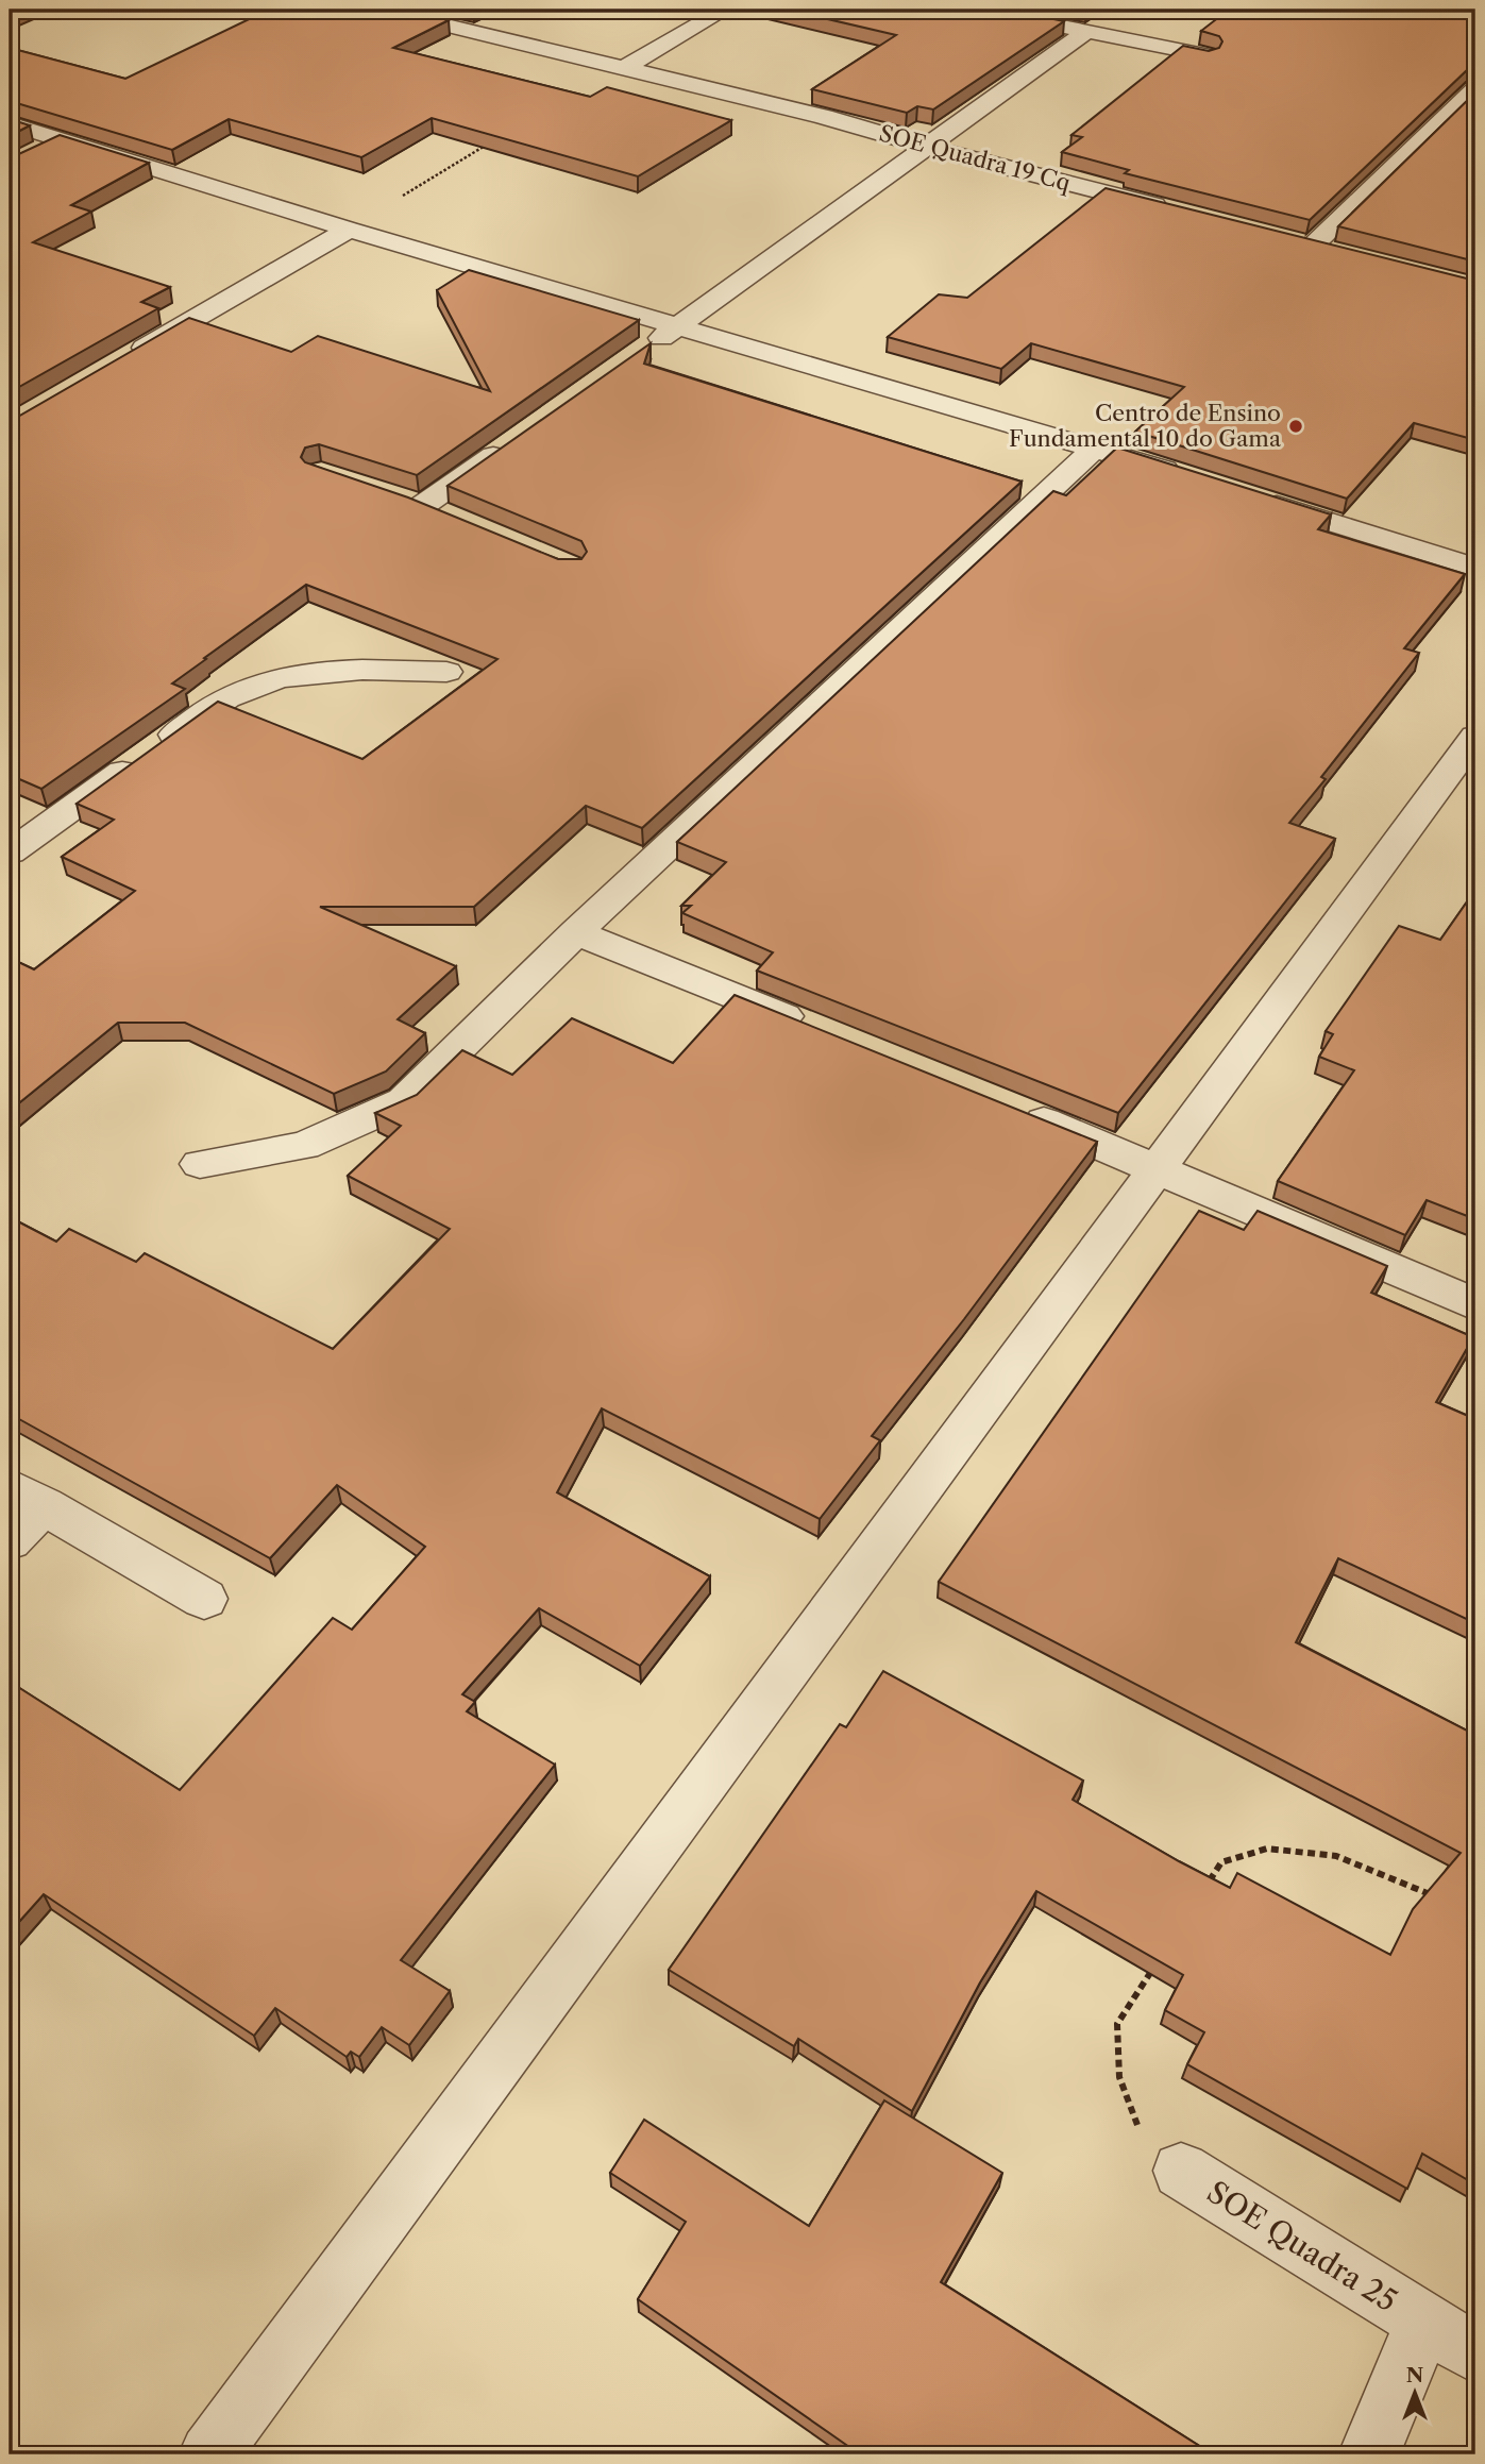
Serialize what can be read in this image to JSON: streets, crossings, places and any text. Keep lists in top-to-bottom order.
{
  "streets": {
    "street": ["SOE Quadra 19 Cq", "SOE Quadra 25"]
  },
  "places": ["Centro de Ensino Fundamental 10 do Gama"],
  "north": "top"
}
